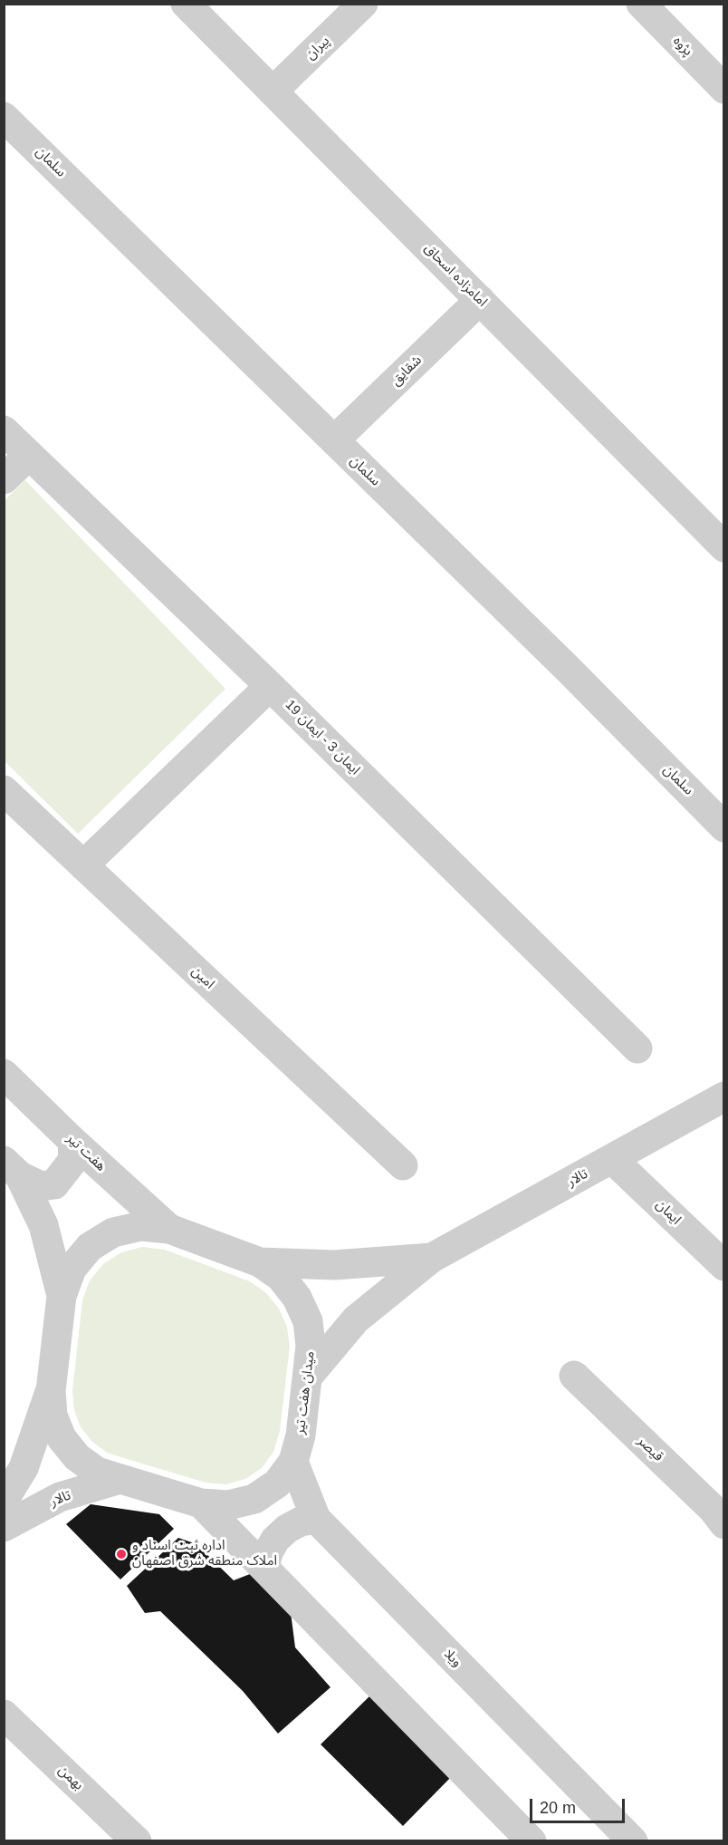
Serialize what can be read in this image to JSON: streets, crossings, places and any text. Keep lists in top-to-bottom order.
{
  "streets": {
    "street": [
      "پژوه",
      "پیران",
      "سلمان",
      "امامزاده اسحاق",
      "شقایق",
      "ایمان 3 - ایمان 19",
      "امین",
      "هفت تیر",
      "تالار",
      "ایمان",
      "میدان هفت تیر",
      "قیصر",
      "ویلا",
      "بهمن"
    ]
  },
  "crossings": [
    ["پیران", "امامزاده اسحاق"],
    ["سلمان", "شقایق"],
    ["امامزاده اسحاق", "شقایق"],
    ["هفت تیر", "میدان هفت تیر"],
    ["تالار", "ایمان"],
    ["تالار", "میدان هفت تیر"],
    ["میدان هفت تیر", "ویلا"]
  ],
  "places": ["اداره ثبت اسناد و املاک منطقه شرق اصفهان"],
  "scale_bar": "20 m"
}
